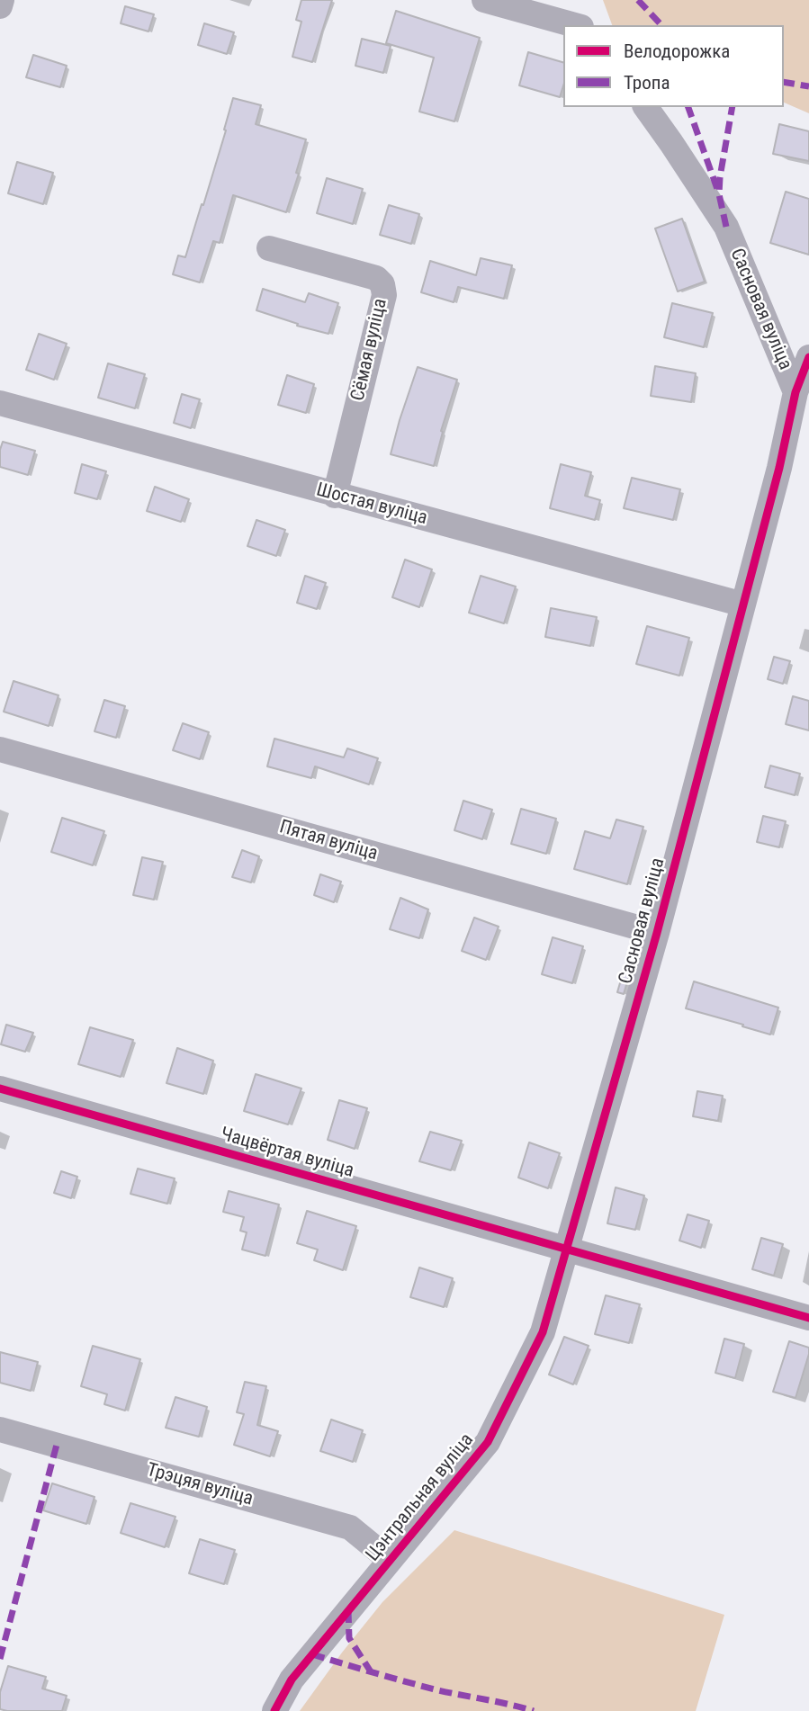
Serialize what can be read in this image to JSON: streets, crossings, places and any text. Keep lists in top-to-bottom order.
{
  "streets": {
    "street": [
      "Сасновая вуліца",
      "Сёмая вуліца",
      "Шостая вуліца",
      "Пятая вуліца",
      "Чацвёртая вуліца",
      "Трэцяя вуліца",
      "Цэнтральная вуліца"
    ]
  },
  "crossings": [
    ["Сасновая вуліца", "Шостая вуліца"],
    ["Сасновая вуліца", "Пятая вуліца"],
    ["Сасновая вуліца", "Чацвёртая вуліца"],
    ["Сасновая вуліца", "Цэнтральная вуліца"],
    ["Сёмая вуліца", "Шостая вуліца"],
    ["Чацвёртая вуліца", "Цэнтральная вуліца"],
    ["Трэцяя вуліца", "Цэнтральная вуліца"]
  ],
  "legend": ["Велодорожка", "Тропа"]
}
